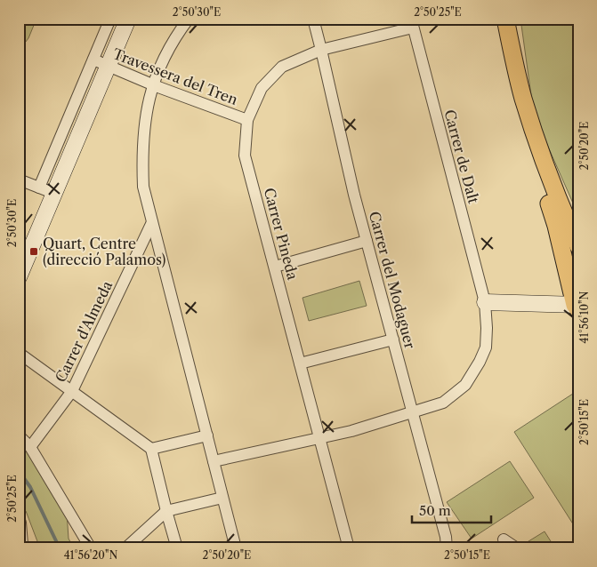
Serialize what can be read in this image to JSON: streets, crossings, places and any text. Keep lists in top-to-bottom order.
{
  "streets": {
    "street": [
      "Travessera del Tren",
      "Carrer de Dalt",
      "Carrer Pineda",
      "Carrer del Modaguer",
      "Carrer d'Almeda"
    ]
  },
  "crossings": [
    ["Travessera del Tren", "Carrer Pineda"],
    ["Carrer de Dalt", "Carrer Pineda"],
    ["Carrer de Dalt", "Carrer del Modaguer"],
    ["Carrer Pineda", "Carrer del Modaguer"]
  ],
  "places": {
    "transit": ["Quart, Centre (direcció Palamos)"]
  },
  "scale_bar": "50 m",
  "coordinates": [
    "2°50'30\"E",
    "2°50'25\"E",
    "2°50'20\"E",
    "41°56'10\"N",
    "2°50'15\"E",
    "41°56'20\"N"
  ]
}
